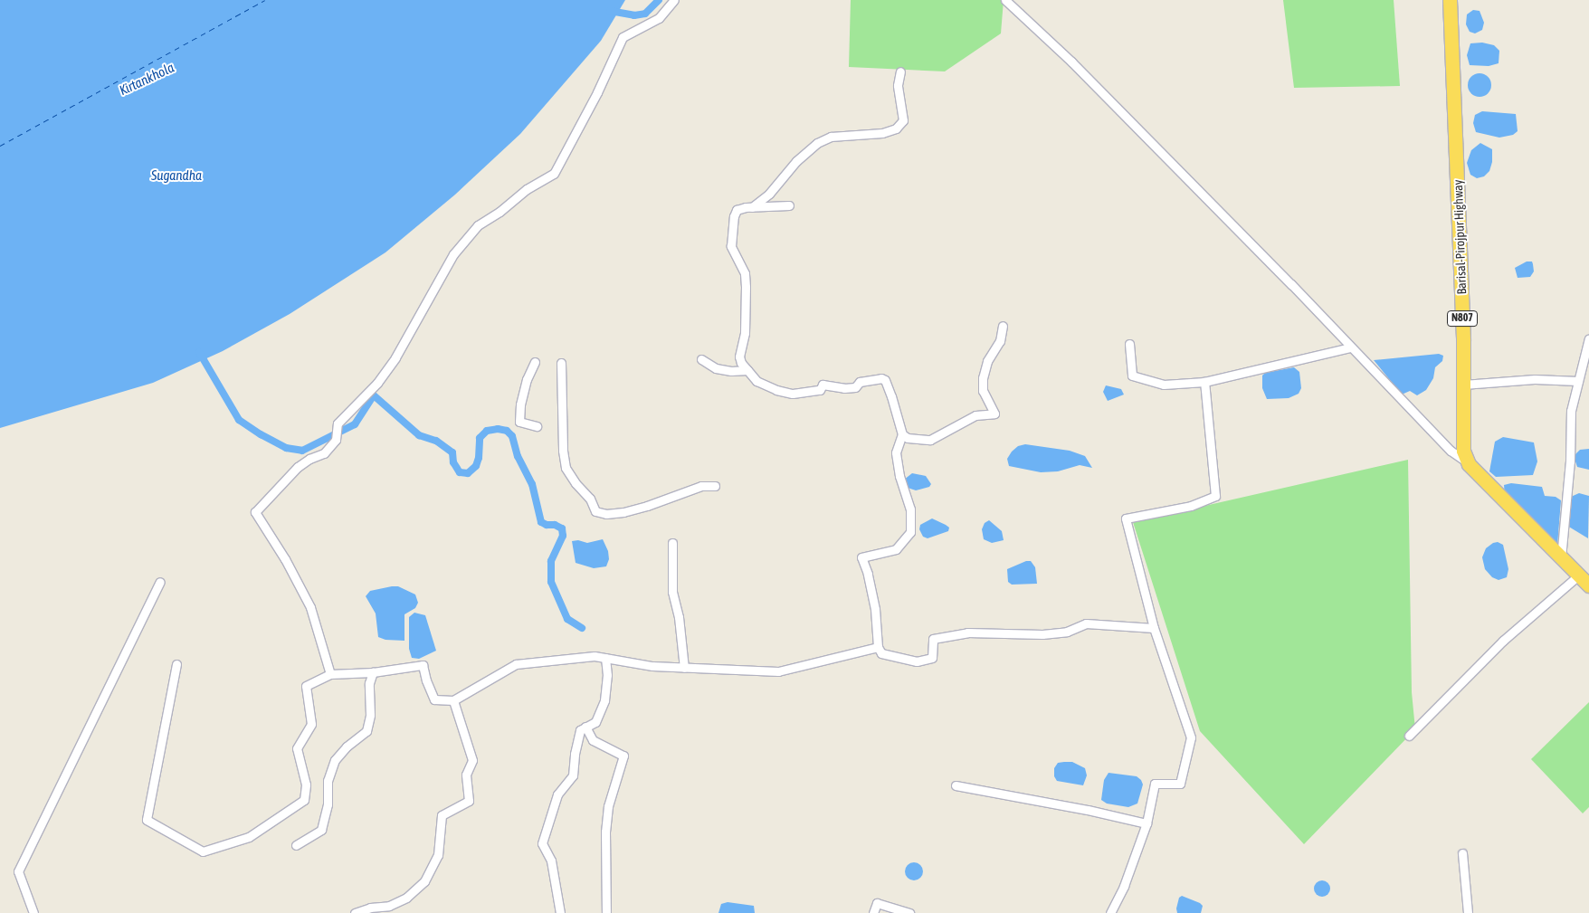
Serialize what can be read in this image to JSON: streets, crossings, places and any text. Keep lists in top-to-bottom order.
{
  "streets": {
    "highway": ["Barisal-Pirojpur Highway", "N807"]
  },
  "water": ["Kirtankhola", "Sugandha"]
}
